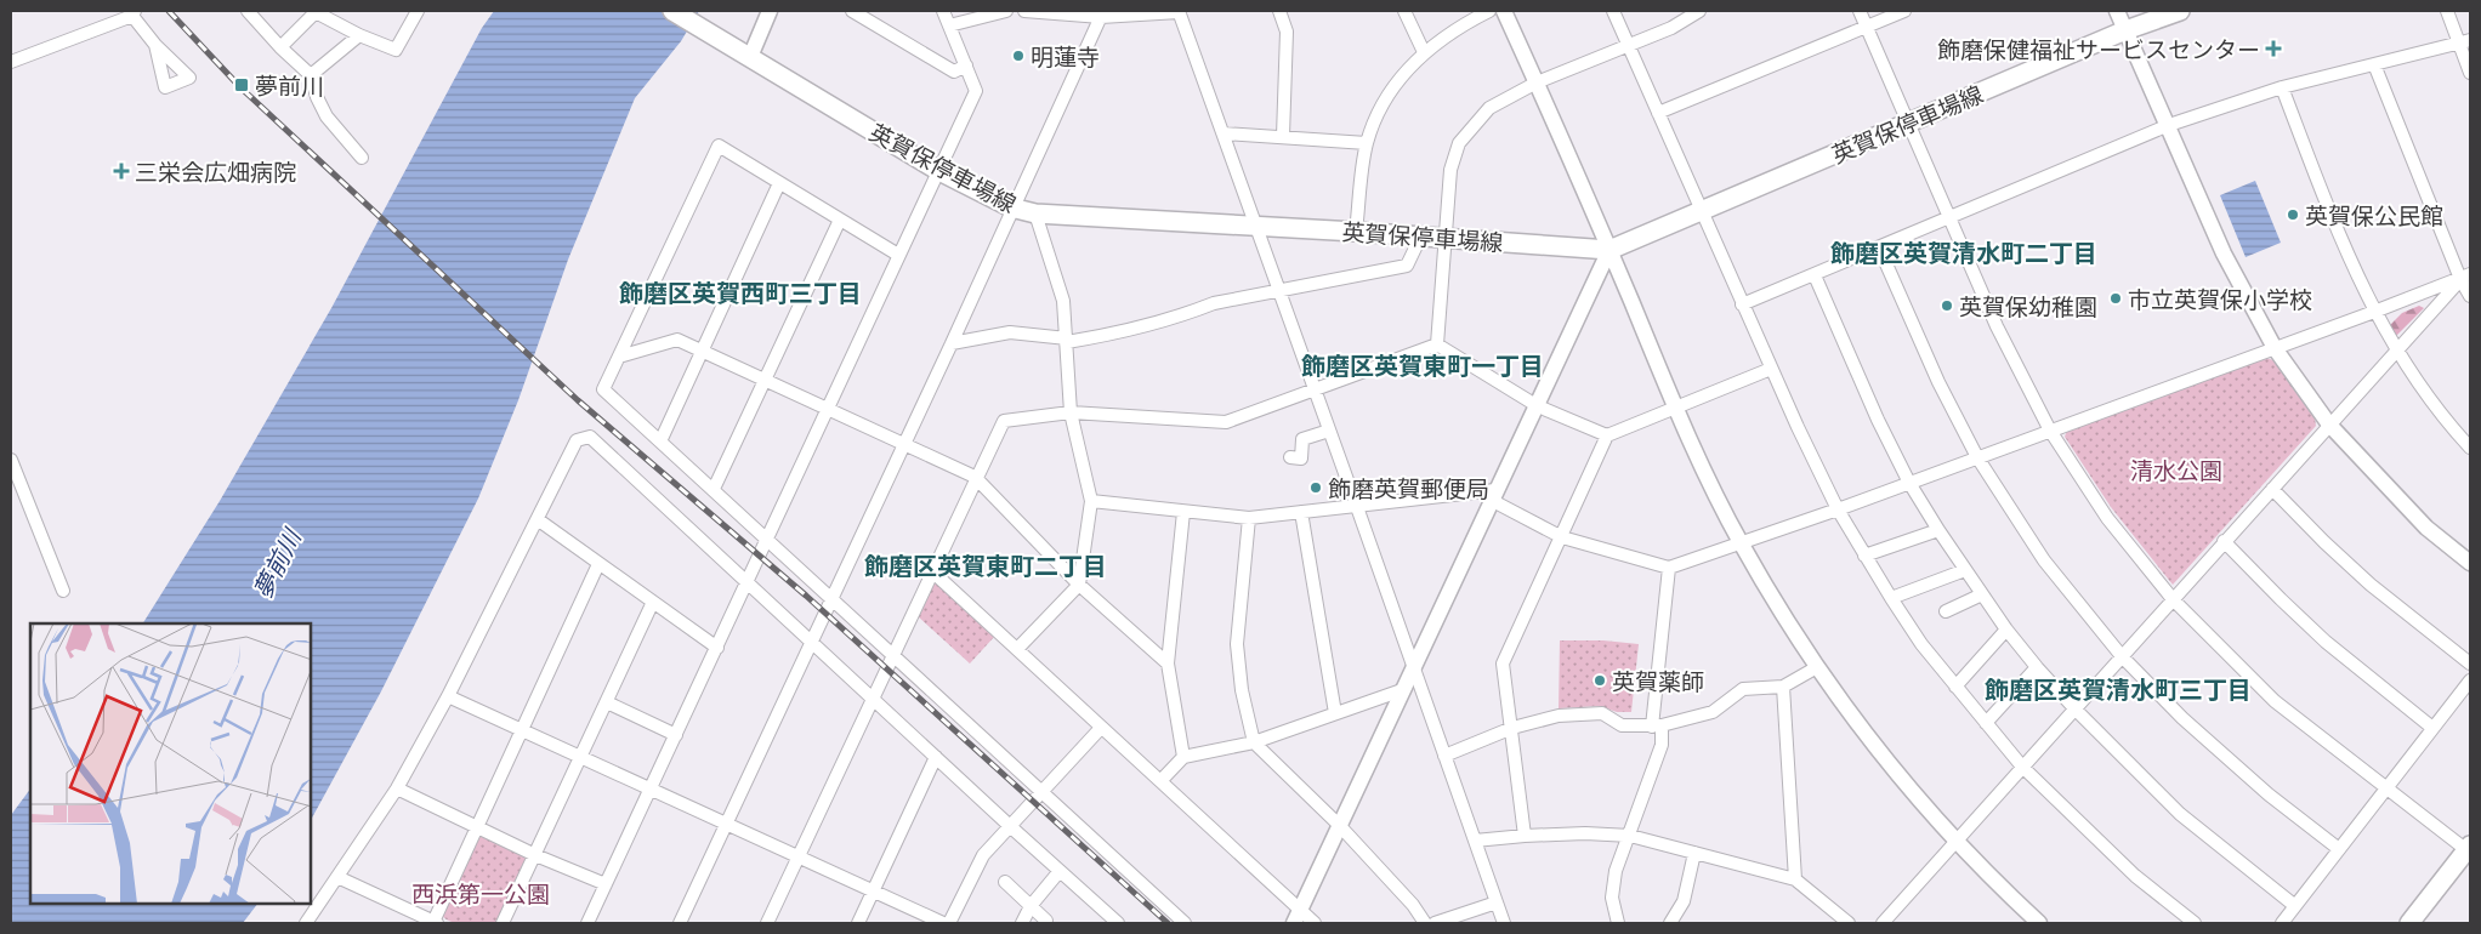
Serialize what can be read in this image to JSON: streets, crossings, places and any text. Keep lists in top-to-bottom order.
{
  "streets": {
    "main road": ["英賀保停車場線"]
  },
  "districts": [
    "飾磨区英賀清水町二丁目",
    "飾磨区英賀西町三丁目",
    "飾磨区英賀東町一丁目",
    "飾磨区英賀東町二丁目",
    "飾磨区英賀清水町三丁目"
  ],
  "water": ["夢前川"],
  "parks": ["清水公園", "西浜第一公園"],
  "places": {
    "health": ["飾磨保健福祉サービスセンター", "三栄会広畑病院"],
    "other": [
      "明蓮寺",
      "英賀保公民館",
      "市立英賀保小学校",
      "英賀保幼稚園",
      "飾磨英賀郵便局",
      "英賀薬師"
    ],
    "transit": ["夢前川"]
  }
}
